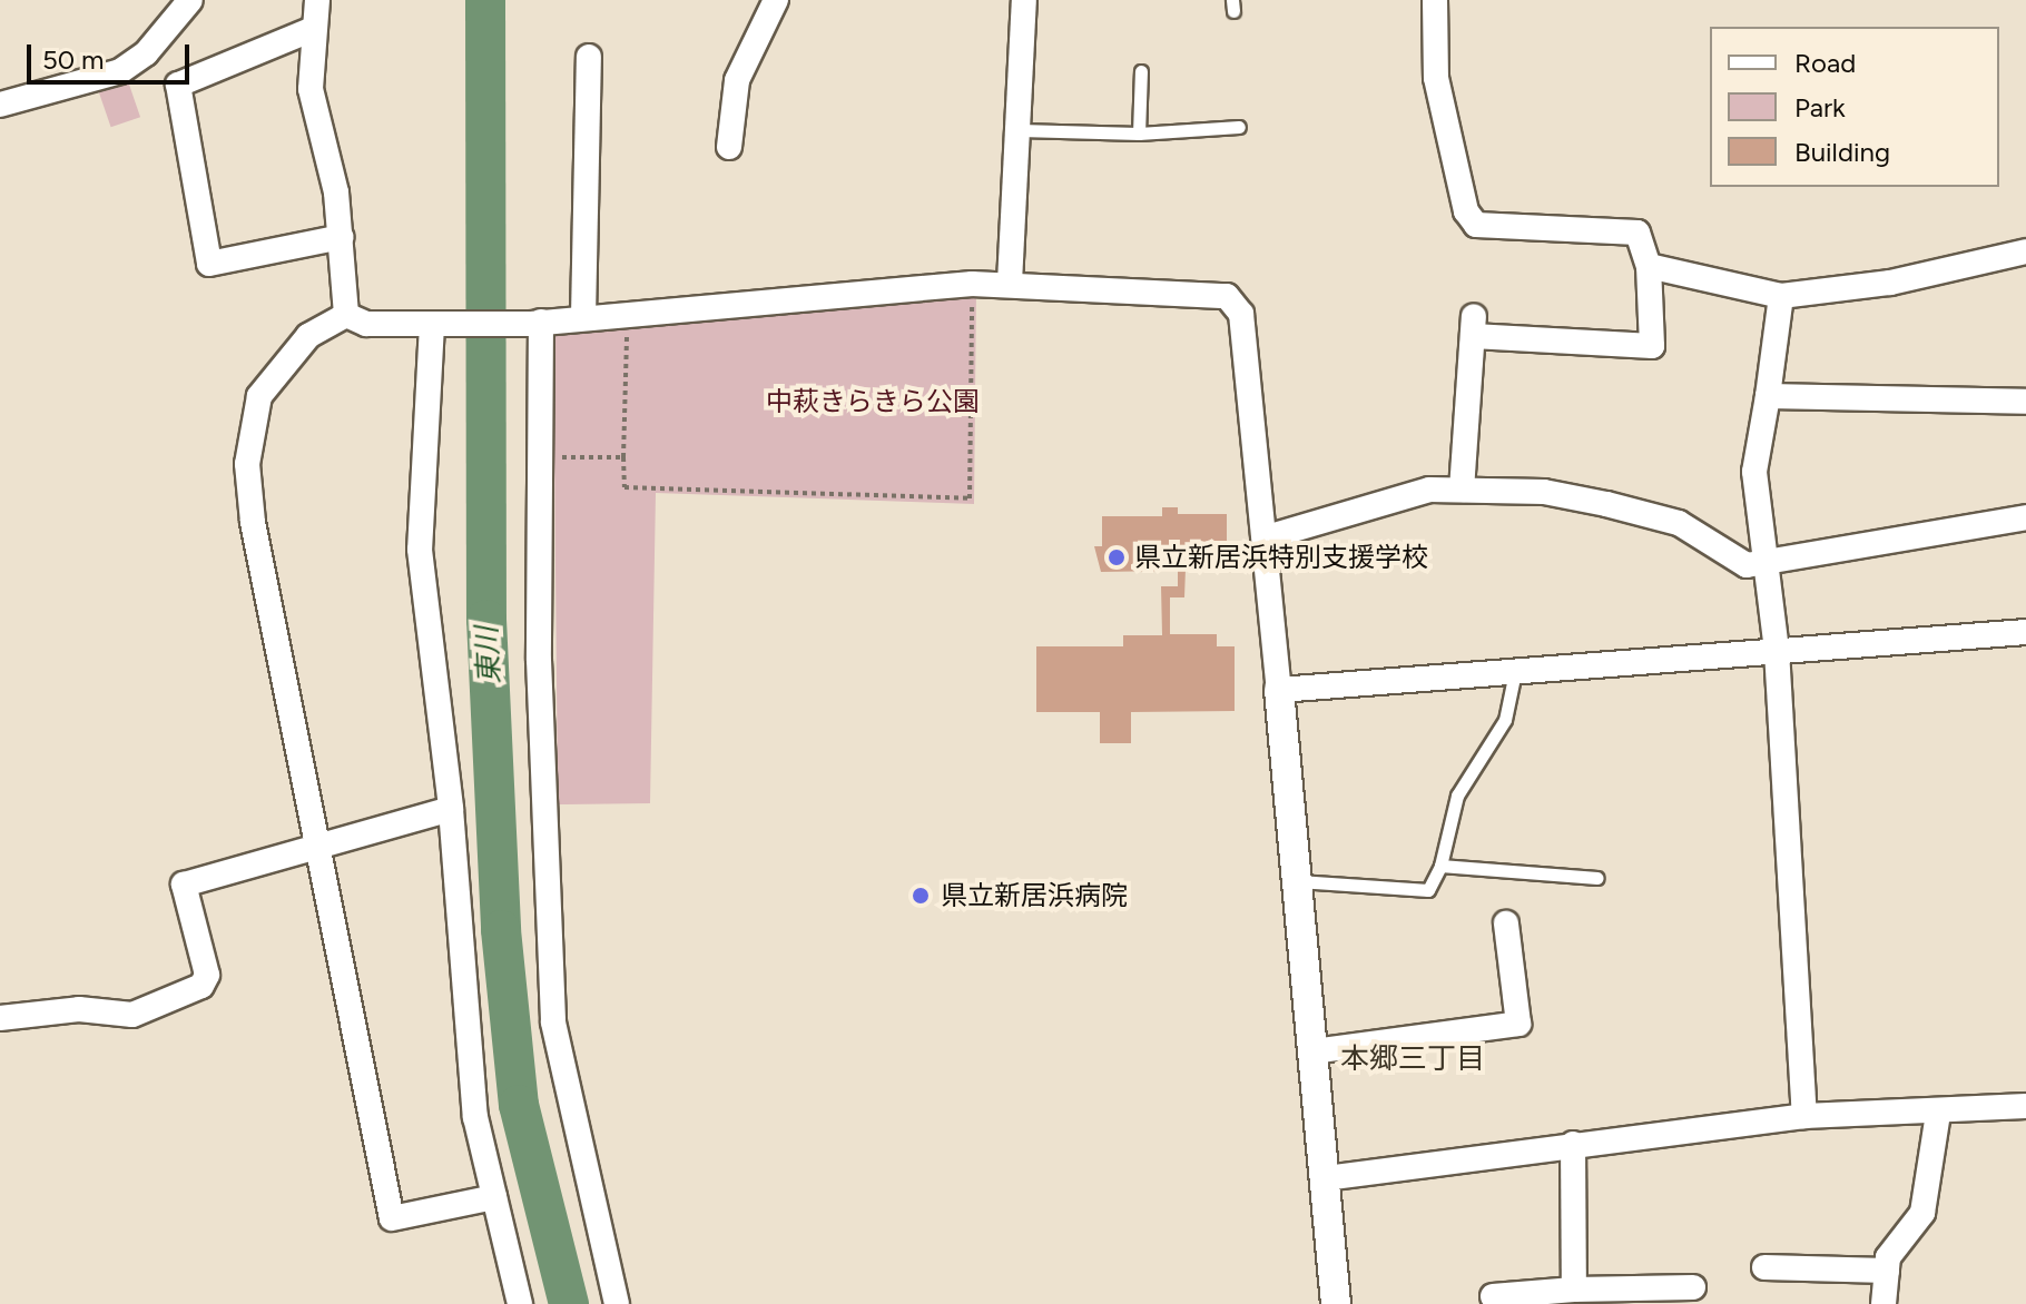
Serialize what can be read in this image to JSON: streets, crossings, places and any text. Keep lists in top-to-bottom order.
{
  "districts": ["本郷三丁目"],
  "water": ["東川"],
  "parks": ["中萩きらきら公園"],
  "places": ["県立新居浜特別支援学校", "県立新居浜病院"],
  "legend": ["Road", "Park", "Building"],
  "scale_bar": "50 m"
}
